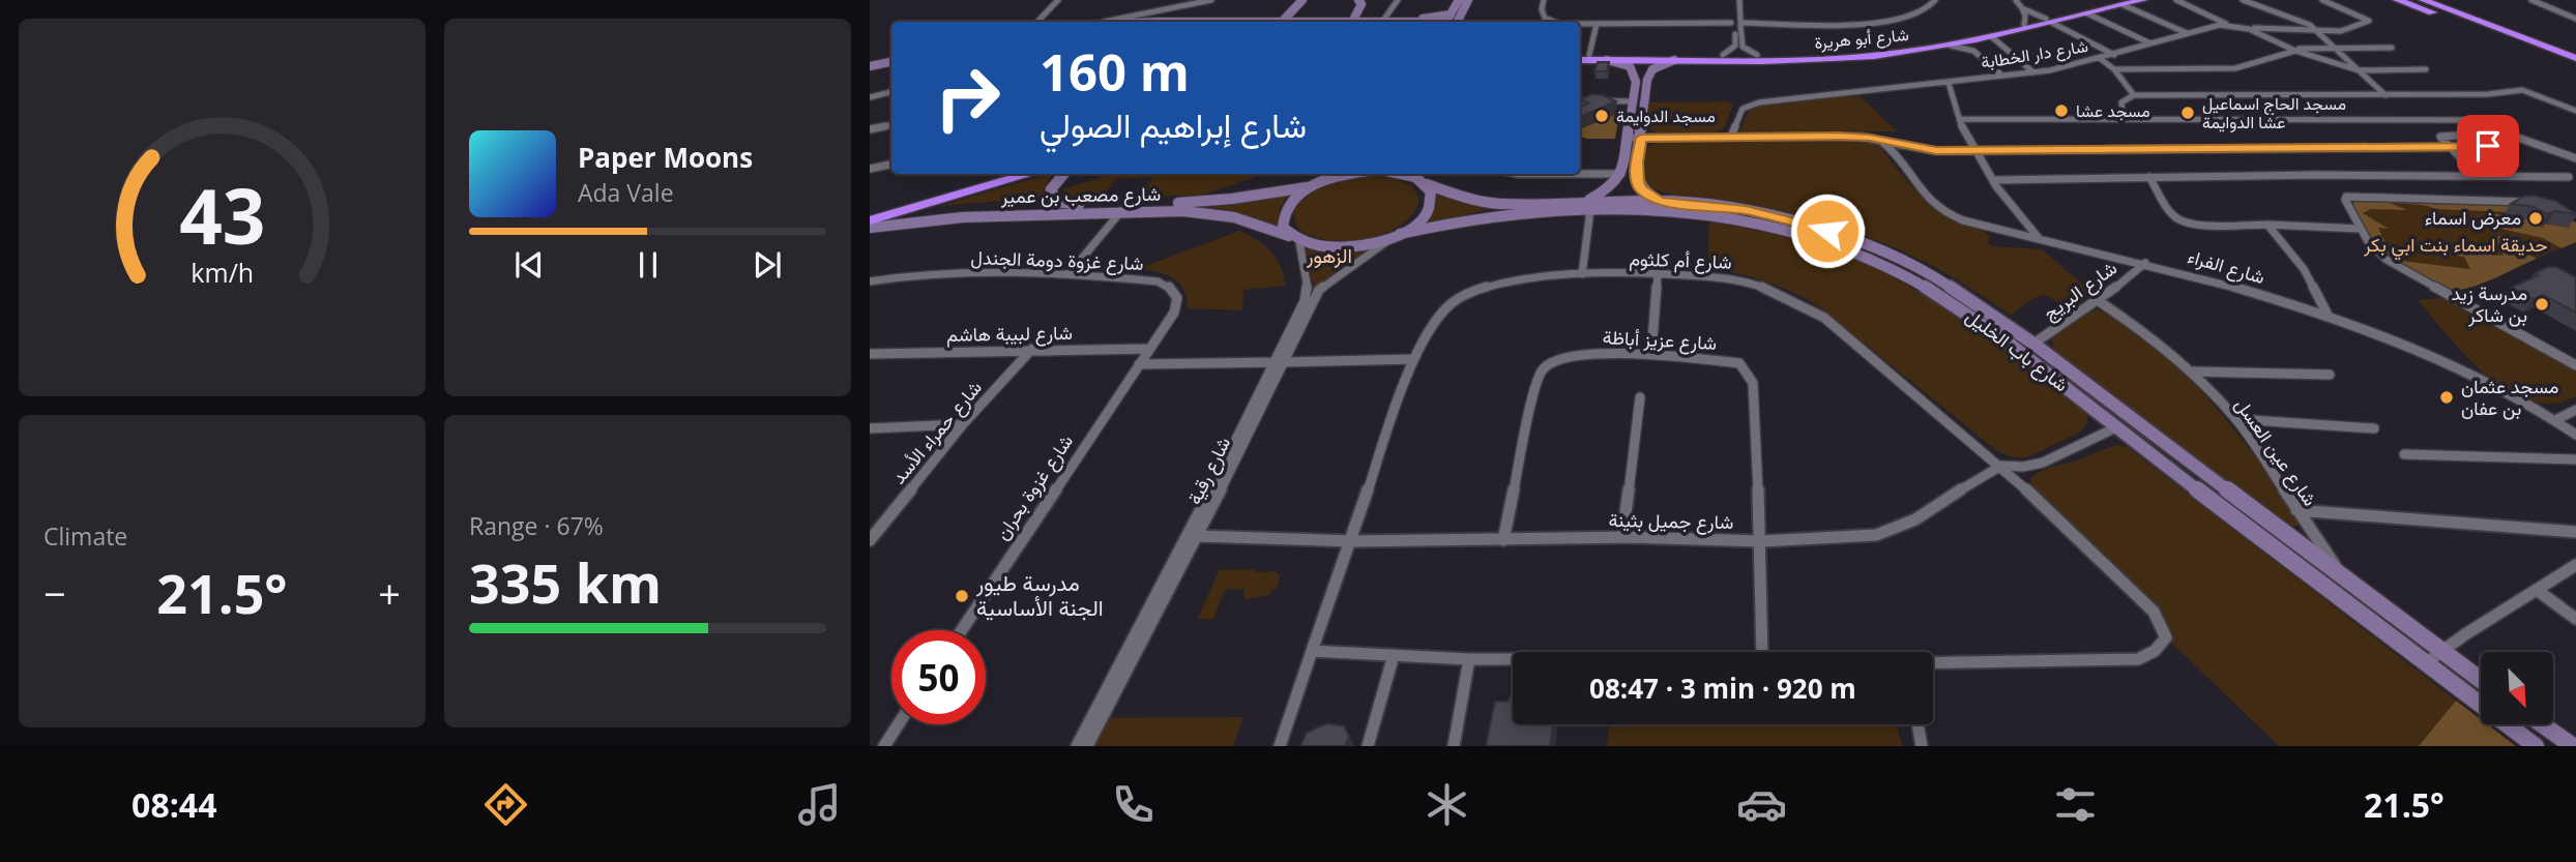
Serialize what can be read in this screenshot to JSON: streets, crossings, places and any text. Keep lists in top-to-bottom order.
{
  "streets": {
    "highway": ["شارع أبو هريرة", "شارع مصعب بن عمير"],
    "main road": ["شارع باب الخليل"],
    "street": [
      "شارع دار الخطابة",
      "شارع غزوة دومة الجندل",
      "شارع أم كلثوم",
      "شارع الفراء",
      "شارع البريج",
      "شارع لبيبة هاشم",
      "شارع عزيز أباظة",
      "شارع حمراء الأسد",
      "شارع عين العسل",
      "شارع رقية",
      "شارع غزوة بحران",
      "شارع جميل بثينة"
    ]
  },
  "crossings": [
    ["شارع مصعب بن عمير", "شارع باب الخليل"],
    ["شارع مصعب بن عمير", "شارع رقية"],
    ["شارع غزوة دومة الجندل", "شارع لبيبة هاشم"],
    ["شارع غزوة دومة الجندل", "شارع غزوة بحران"],
    ["شارع أم كلثوم", "شارع جميل بثينة"],
    ["شارع الفراء", "شارع البريج"],
    ["شارع البريج", "شارع باب الخليل"],
    ["شارع البريج", "شارع عين العسل"],
    ["شارع لبيبة هاشم", "شارع حمراء الأسد"],
    ["شارع لبيبة هاشم", "شارع غزوة بحران"],
    ["شارع عزيز أباظة", "شارع جميل بثينة"],
    ["شارع باب الخليل", "شارع عين العسل"],
    ["شارع باب الخليل", "شارع رقية"],
    ["شارع باب الخليل", "شارع جميل بثينة"],
    ["شارع رقية", "شارع جميل بثينة"]
  ],
  "districts": ["الزهور"],
  "parks": ["حديقة اسماء بنت ابي بكر"],
  "places": [
    "مسجد عشا",
    "مسجد الحاج اسماعيل عشا الدوايمة",
    "مسجد الدوايمة",
    "معرض اسماء",
    "مدرسة زيد بن شاكر",
    "مسجد عثمان بن عفان",
    "مدرسة طيور الجنة الأساسية"
  ],
  "north": "bottom right",
  "page": {
    "turn": ["160 m", "شارع إبراهيم الصولي"],
    "song": ["Paper Moons", "Ada Vale"],
    "tile": [
      "Climate",
      ["Range · 67%", "335 km"]
    ],
    "heat": ["−", "21.5°", "+"],
    "limit": "50",
    "trip": "08:47 · 3 min · 920 m",
    "tabs": ["08:44", "21.5°"],
    "gauge": ["43", "km/h"]
  }
}
